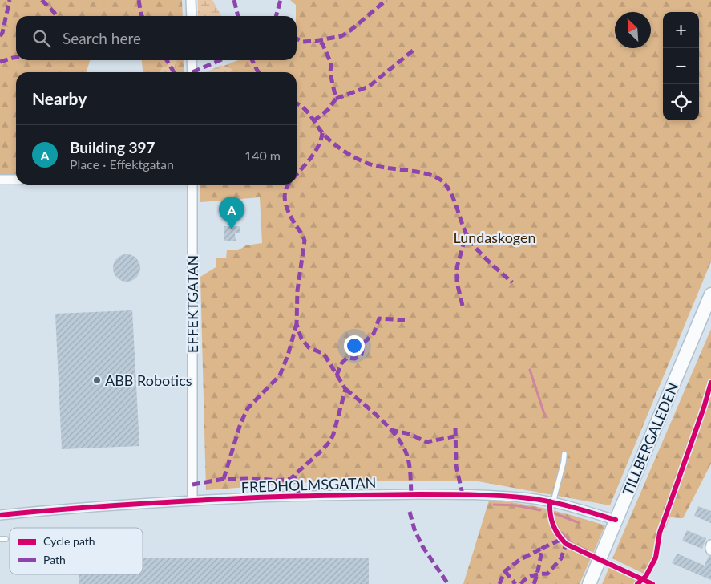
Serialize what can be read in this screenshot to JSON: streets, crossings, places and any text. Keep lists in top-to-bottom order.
{
  "streets": {
    "main road": ["TILLBERGALEDEN"],
    "street": ["EFFEKTGATAN", "FREDHOLMSGATAN"]
  },
  "crossings": [
    ["EFFEKTGATAN", "FREDHOLMSGATAN"],
    ["TILLBERGALEDEN", "FREDHOLMSGATAN"]
  ],
  "parks": ["Lundaskogen"],
  "places": ["ABB Robotics"],
  "legend": ["Cycle path", "Path"],
  "north": "top left",
  "page": {
    "map_buttons": ["+", "−"],
    "search": "Search here",
    "heading": "Nearby",
    "list": [
      {
        "mark": "A",
        "name": "Building 397",
        "note": "Place · Effektgatan",
        "value": "140 m"
      }
    ],
    "pins": "A"
  }
}
